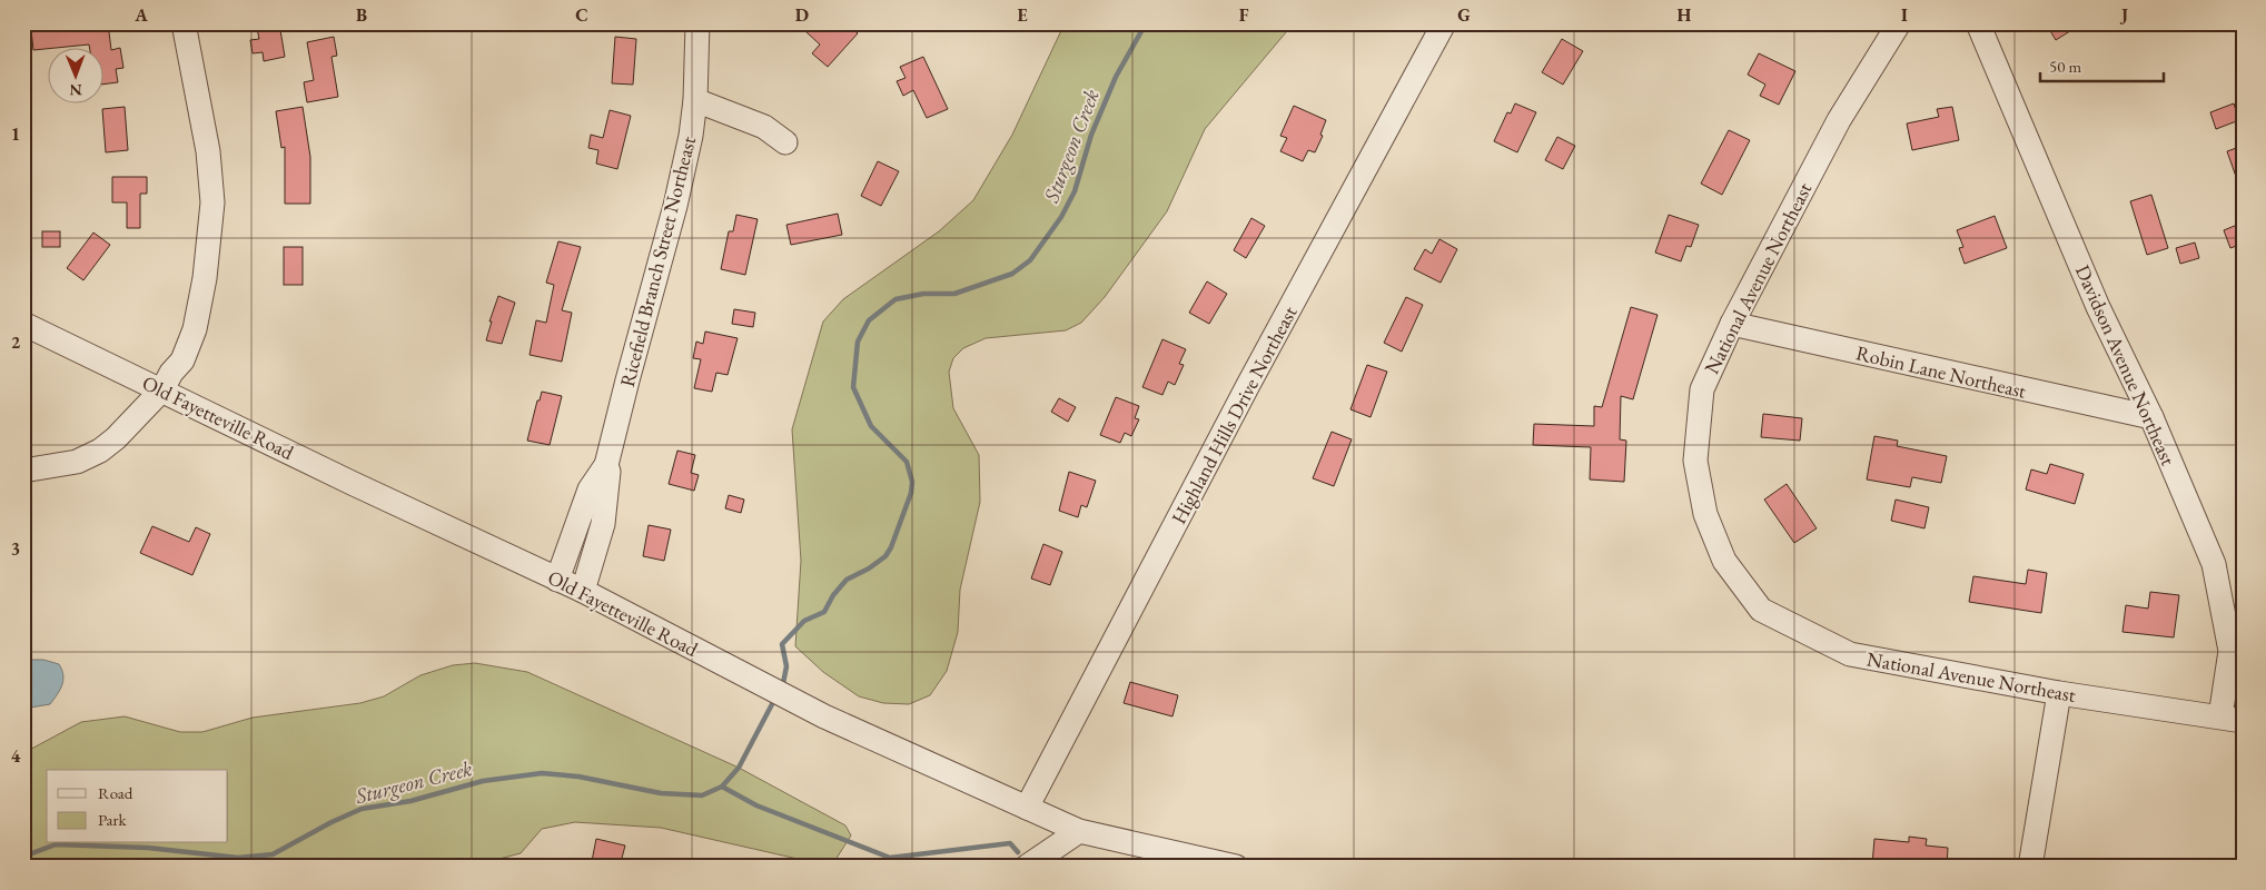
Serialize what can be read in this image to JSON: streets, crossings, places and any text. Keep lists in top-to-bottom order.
{
  "streets": {
    "street": [
      "Ricefield Branch Street Northeast",
      "National Avenue Northeast",
      "Davidson Avenue Northeast",
      "Robin Lane Northeast",
      "Highland Hills Drive Northeast",
      "Old Fayetteville Road"
    ]
  },
  "crossings": [
    ["Ricefield Branch Street Northeast", "Old Fayetteville Road"],
    ["National Avenue Northeast", "Davidson Avenue Northeast"],
    ["National Avenue Northeast", "Robin Lane Northeast"],
    ["Davidson Avenue Northeast", "Robin Lane Northeast"],
    ["Highland Hills Drive Northeast", "Old Fayetteville Road"]
  ],
  "water": ["Sturgeon Creek"],
  "legend": ["Road", "Park"],
  "scale_bar": "50 m",
  "north": "bottom",
  "grid": {
    "columns": [
      "A",
      "B",
      "C",
      "D",
      "E",
      "F",
      "G",
      "H",
      "I",
      "J"
    ],
    "rows": [
      "1",
      "2",
      "3",
      "4"
    ]
  }
}
